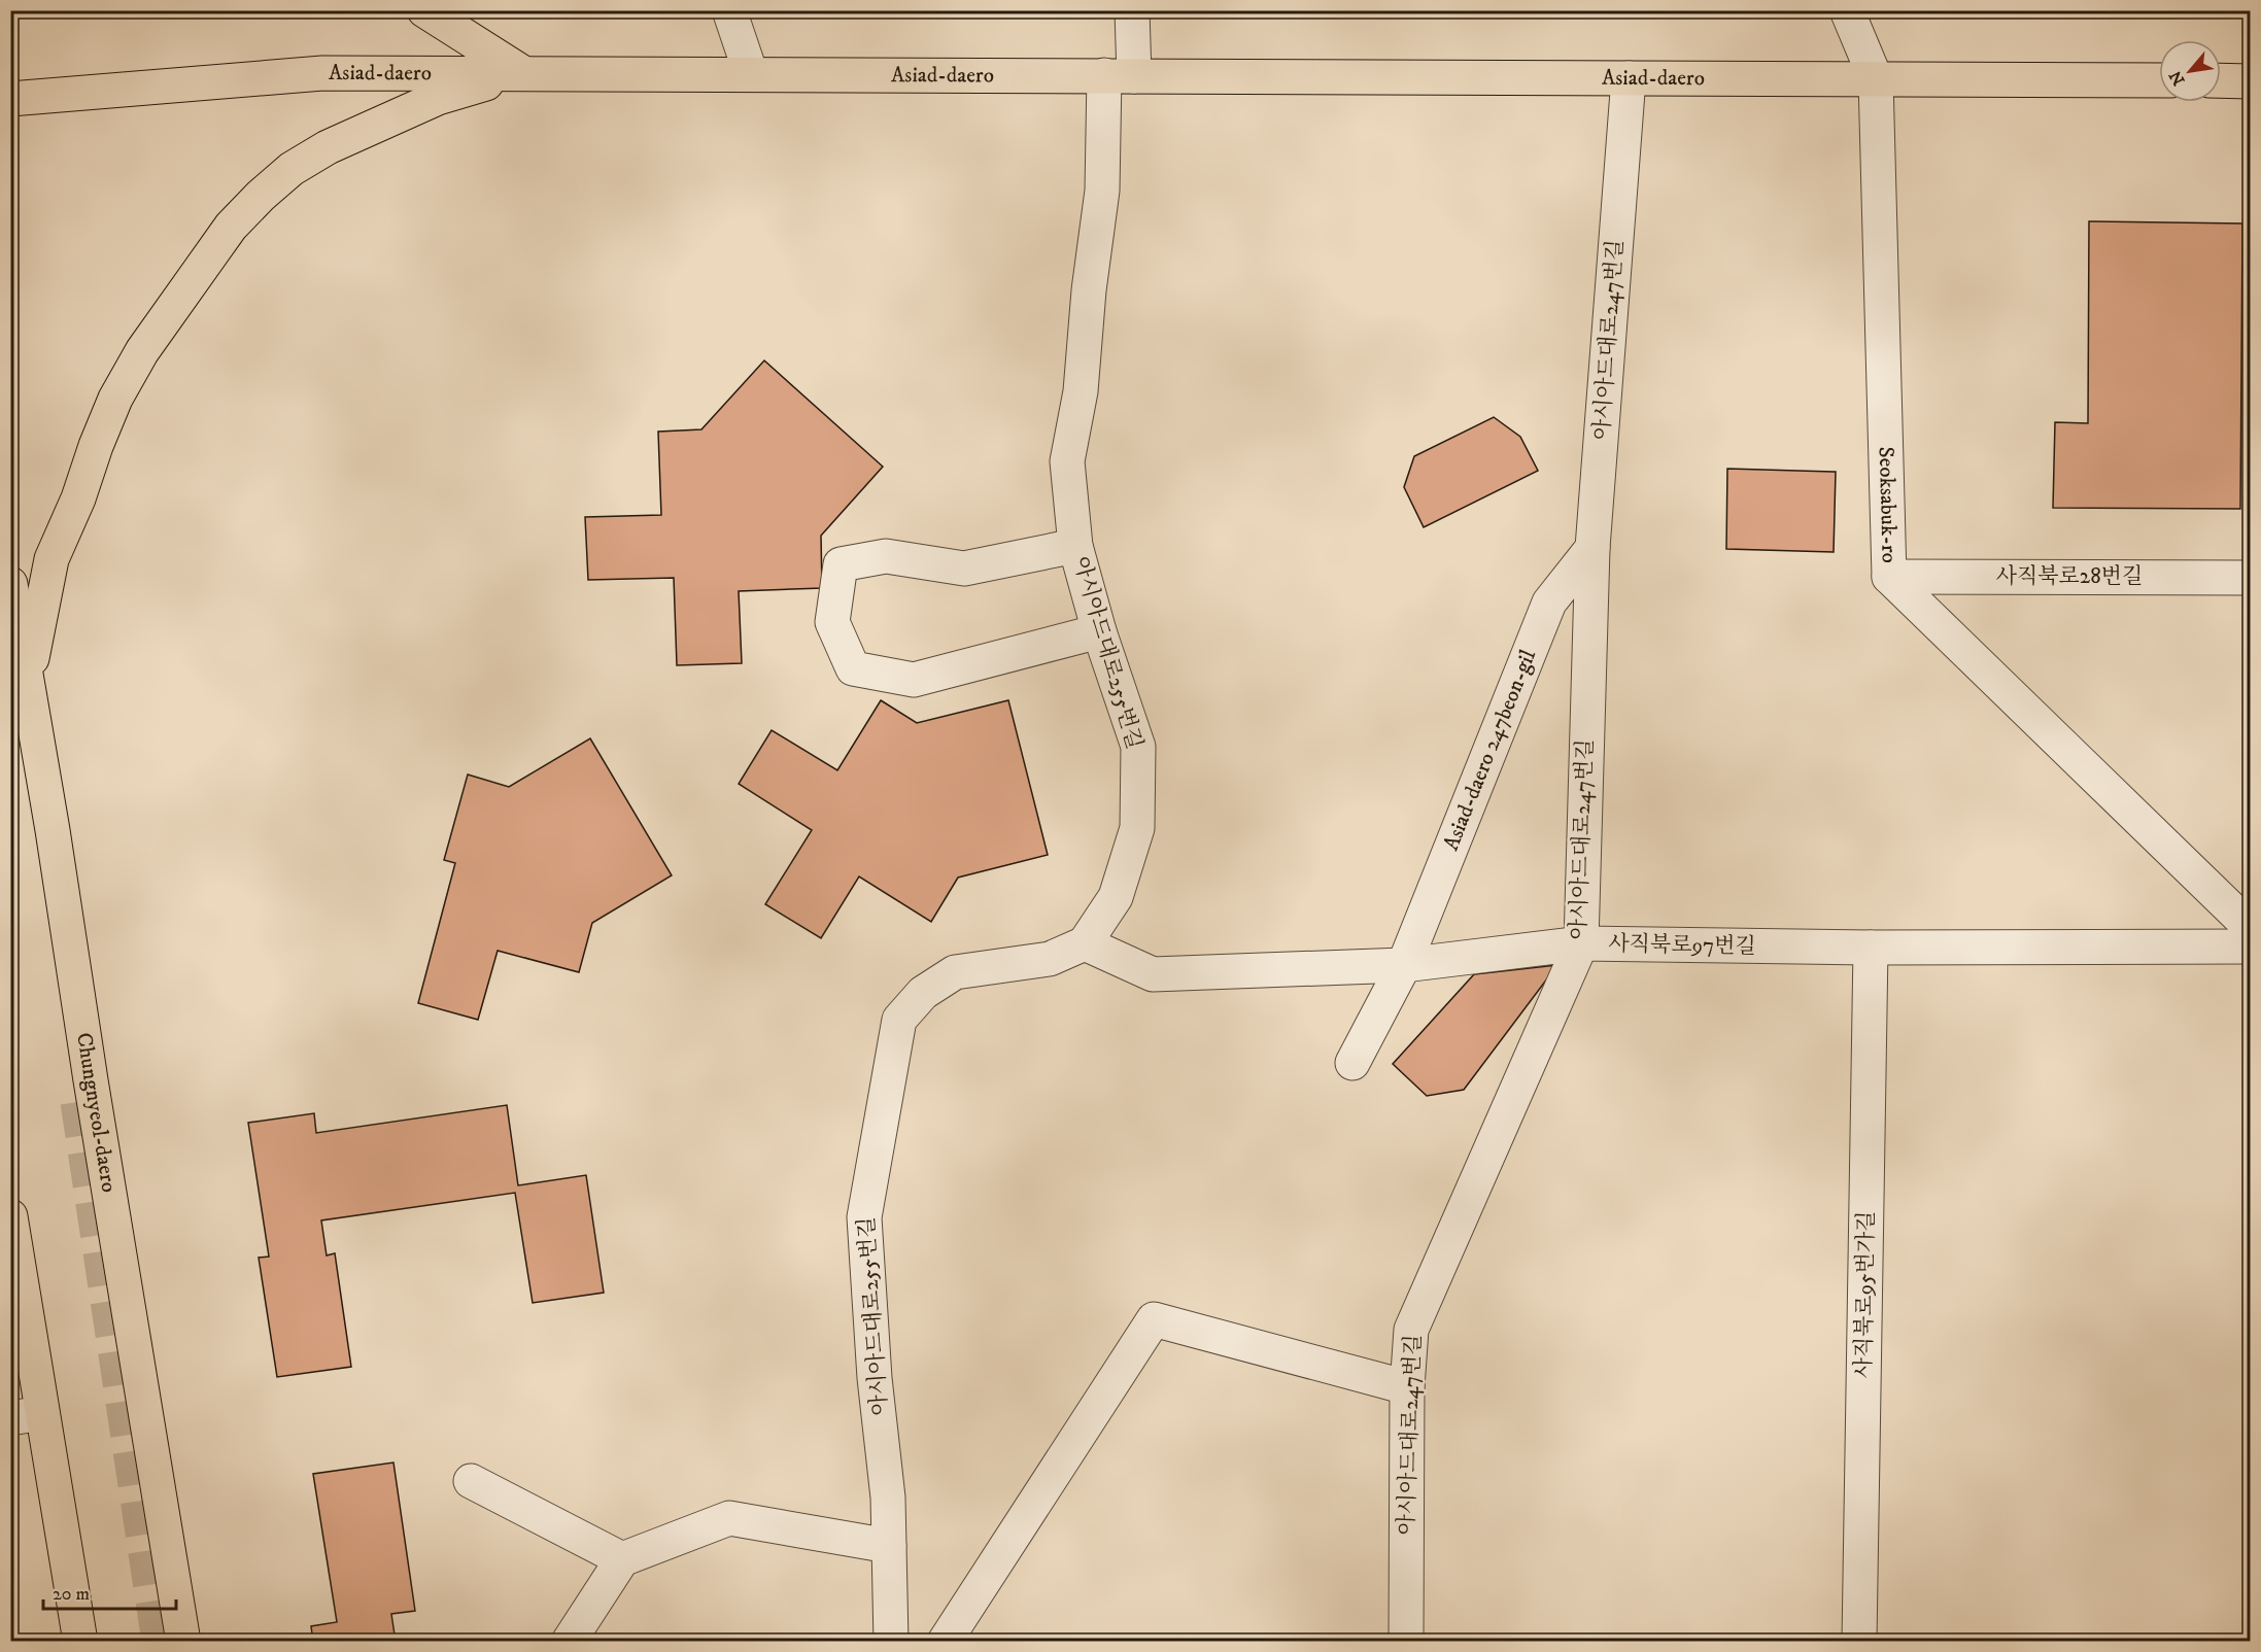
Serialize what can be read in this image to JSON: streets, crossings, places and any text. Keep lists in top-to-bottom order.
{
  "streets": {
    "main road": ["Asiad-daero", "Chungnyeol-daero"],
    "street": [
      "아시아드대로247번길",
      "Seoksabuk-ro",
      "사직북로28번길",
      "아시아드대로255번길",
      "Asiad-daero 247beon-gil",
      "사직북로97번길",
      "사직북로95번가길"
    ]
  },
  "crossings": [
    ["Asiad-daero", "아시아드대로247번길"],
    ["Asiad-daero", "Seoksabuk-ro"],
    ["Asiad-daero", "아시아드대로255번길"],
    ["아시아드대로247번길", "Asiad-daero 247beon-gil"],
    ["아시아드대로247번길", "사직북로97번길"],
    ["Seoksabuk-ro", "사직북로28번길"],
    ["아시아드대로255번길", "사직북로97번길"],
    ["Asiad-daero 247beon-gil", "사직북로97번길"],
    ["사직북로97번길", "사직북로95번가길"]
  ],
  "scale_bar": "20 m",
  "north": "bottom left"
}
